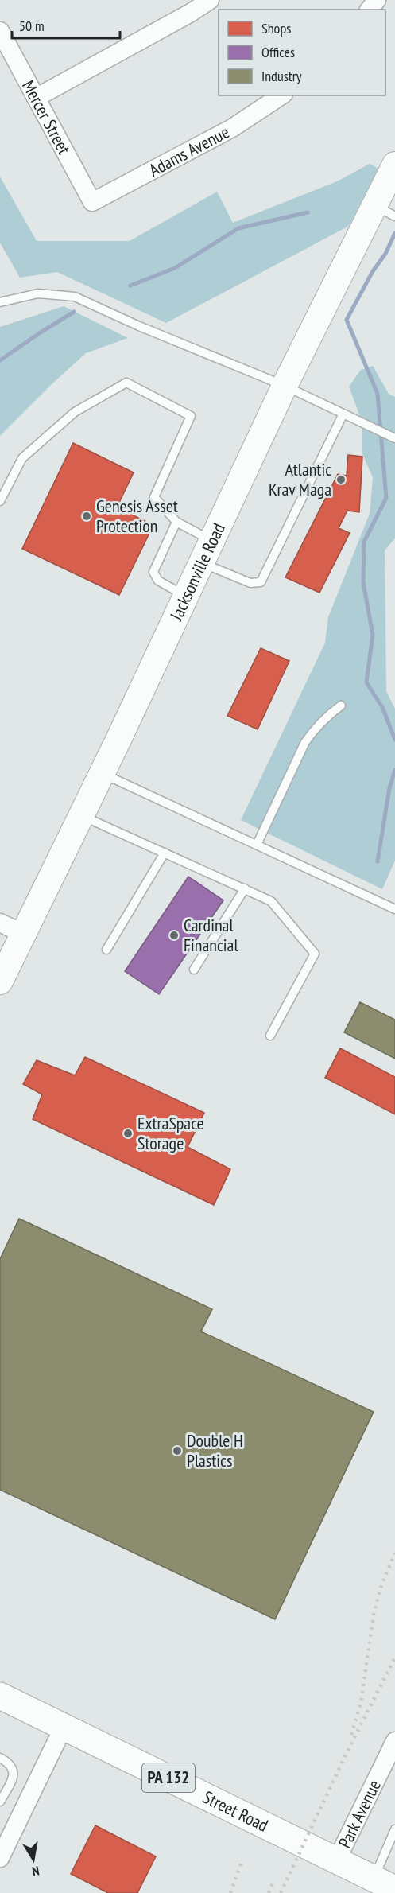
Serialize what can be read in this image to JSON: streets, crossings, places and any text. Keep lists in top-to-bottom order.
{
  "streets": {
    "main road": ["Jacksonville Road", "PA 132", "Street Road"],
    "street": ["Mercer Street", "Adams Avenue", "Park Avenue"]
  },
  "crossings": [
    ["Mercer Street", "Adams Avenue"],
    ["Street Road", "Park Avenue"]
  ],
  "places": [
    "Atlantic Krav Maga",
    "Genesis Asset Protection",
    "Cardinal Financial",
    "ExtraSpace Storage",
    "Double H Plastics"
  ],
  "legend": ["Shops", "Offices", "Industry"],
  "scale_bar": "50 m",
  "north": "bottom"
}
